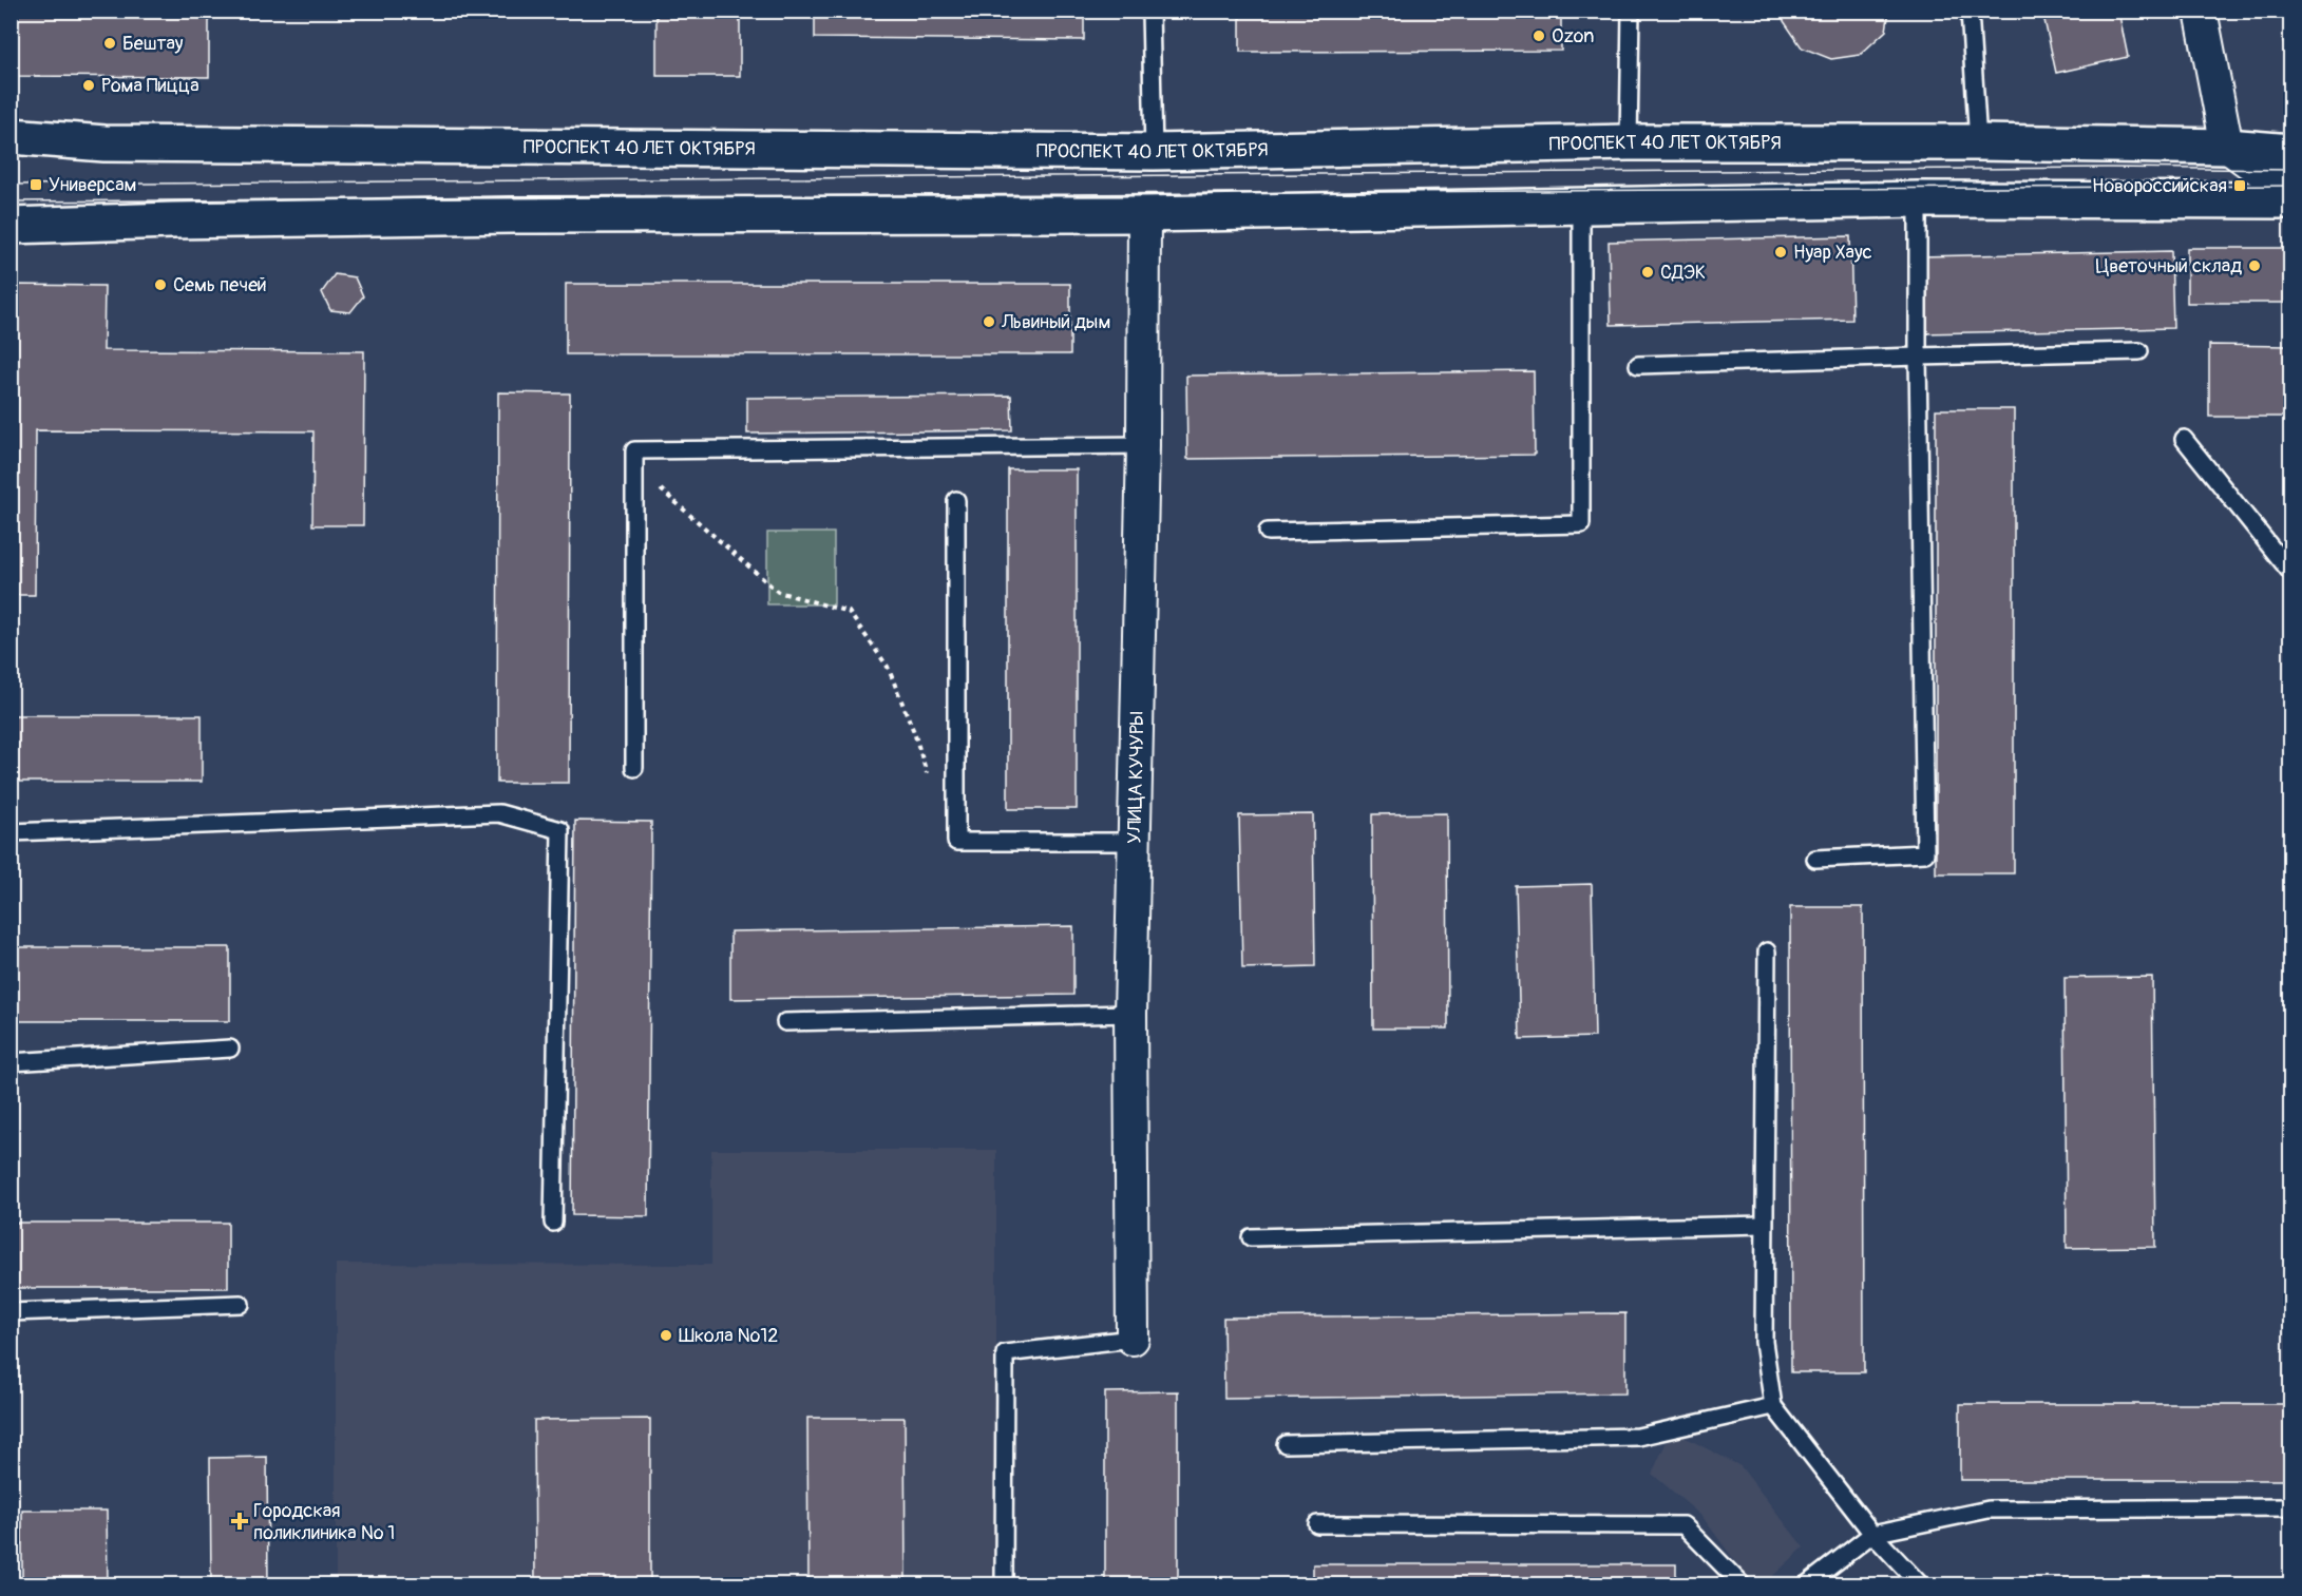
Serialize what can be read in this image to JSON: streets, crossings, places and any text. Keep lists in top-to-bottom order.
{
  "streets": {
    "street": ["ПРОСПЕКТ 40 ЛЕТ ОКТЯБРЯ", "УЛИЦА КУЧУРЫ"]
  },
  "places": {
    "other": [
      "Ozon",
      "Бештау",
      "Рома Пицца",
      "Нуар Хаус",
      "Цветочный склад",
      "СДЭК",
      "Семь печей",
      "Львиный дым",
      "Школа №12"
    ],
    "transit": ["Универсам", "Новороссийская"],
    "health": ["Городская поликлиника № 1"]
  }
}
